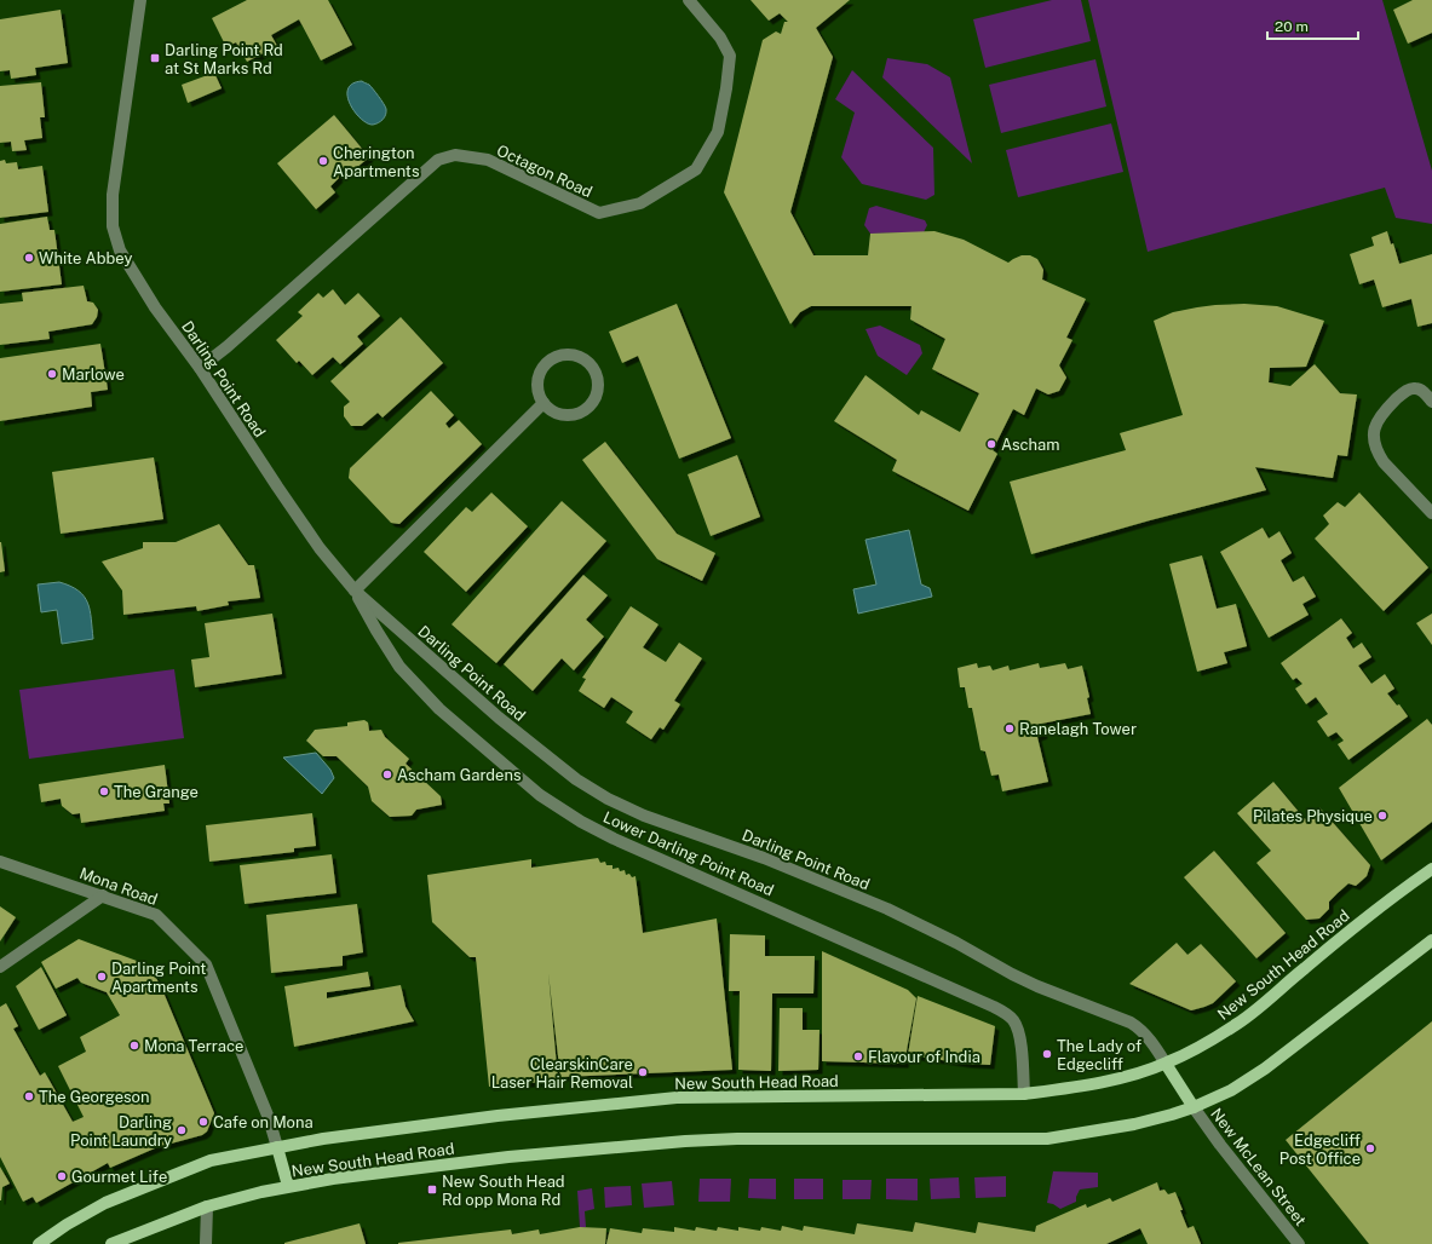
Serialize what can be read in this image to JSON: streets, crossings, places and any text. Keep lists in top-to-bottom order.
{
  "streets": {
    "main road": ["Mona Road", "New South Head Road"],
    "street": [
      "Octagon Road",
      "Darling Point Road",
      "Lower Darling Point Road",
      "New McLean Street"
    ]
  },
  "crossings": [
    ["Octagon Road", "Darling Point Road"],
    ["Darling Point Road", "Lower Darling Point Road"],
    ["Darling Point Road", "New South Head Road"],
    ["Lower Darling Point Road", "New South Head Road"],
    ["Mona Road", "New South Head Road"],
    ["New South Head Road", "New McLean Street"]
  ],
  "places": {
    "transit": ["Darling Point Rd at St Marks Rd", "New South Head Rd opp Mona Rd"],
    "other": [
      "Cherington Apartments",
      "White Abbey",
      "Marlowe",
      "Ascham",
      "Ranelagh Tower",
      "Ascham Gardens",
      "The Grange",
      "Pilates Physique",
      "Darling Point Apartments",
      "Mona Terrace",
      "The Lady of Edgecliff",
      "Flavour of India",
      "ClearskinCare Laser Hair Removal",
      "The Georgeson",
      "Cafe on Mona",
      "Darling Point Laundry",
      "Edgecliff Post Office",
      "Gourmet Life"
    ]
  },
  "scale_bar": "20 m"
}
